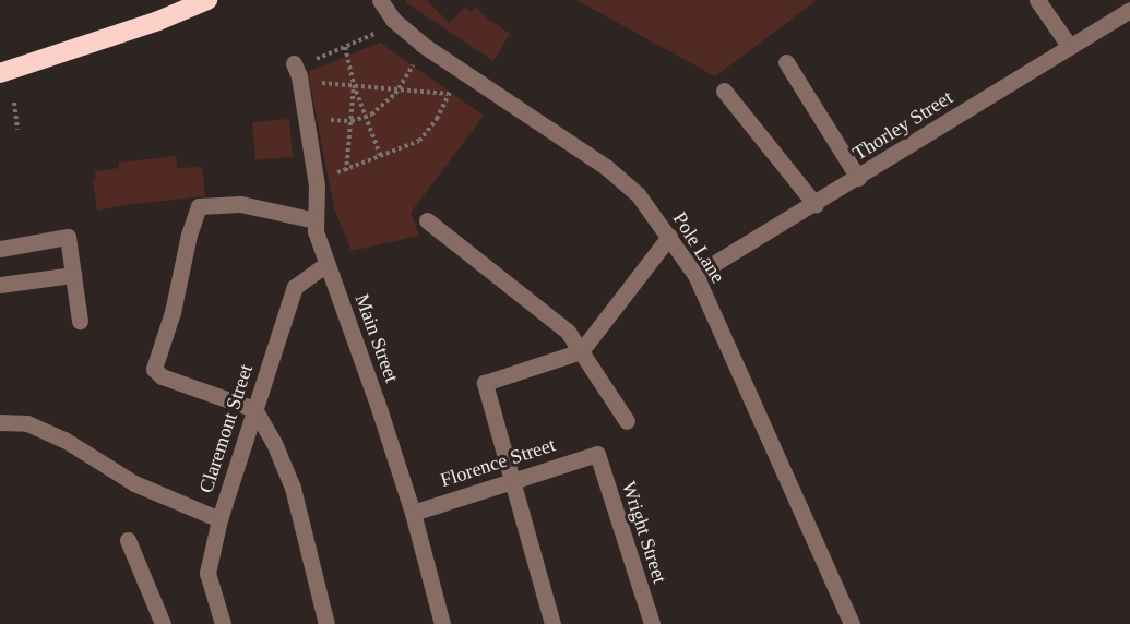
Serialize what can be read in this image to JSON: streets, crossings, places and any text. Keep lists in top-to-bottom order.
{
  "streets": {
    "street": [
      "Thorley Street",
      "Pole Lane",
      "Main Street",
      "Claremont Street",
      "Florence Street",
      "Wright Street"
    ]
  },
  "crossings": [
    ["Thorley Street", "Pole Lane"],
    ["Main Street", "Claremont Street"],
    ["Main Street", "Florence Street"],
    ["Florence Street", "Wright Street"]
  ]
}
